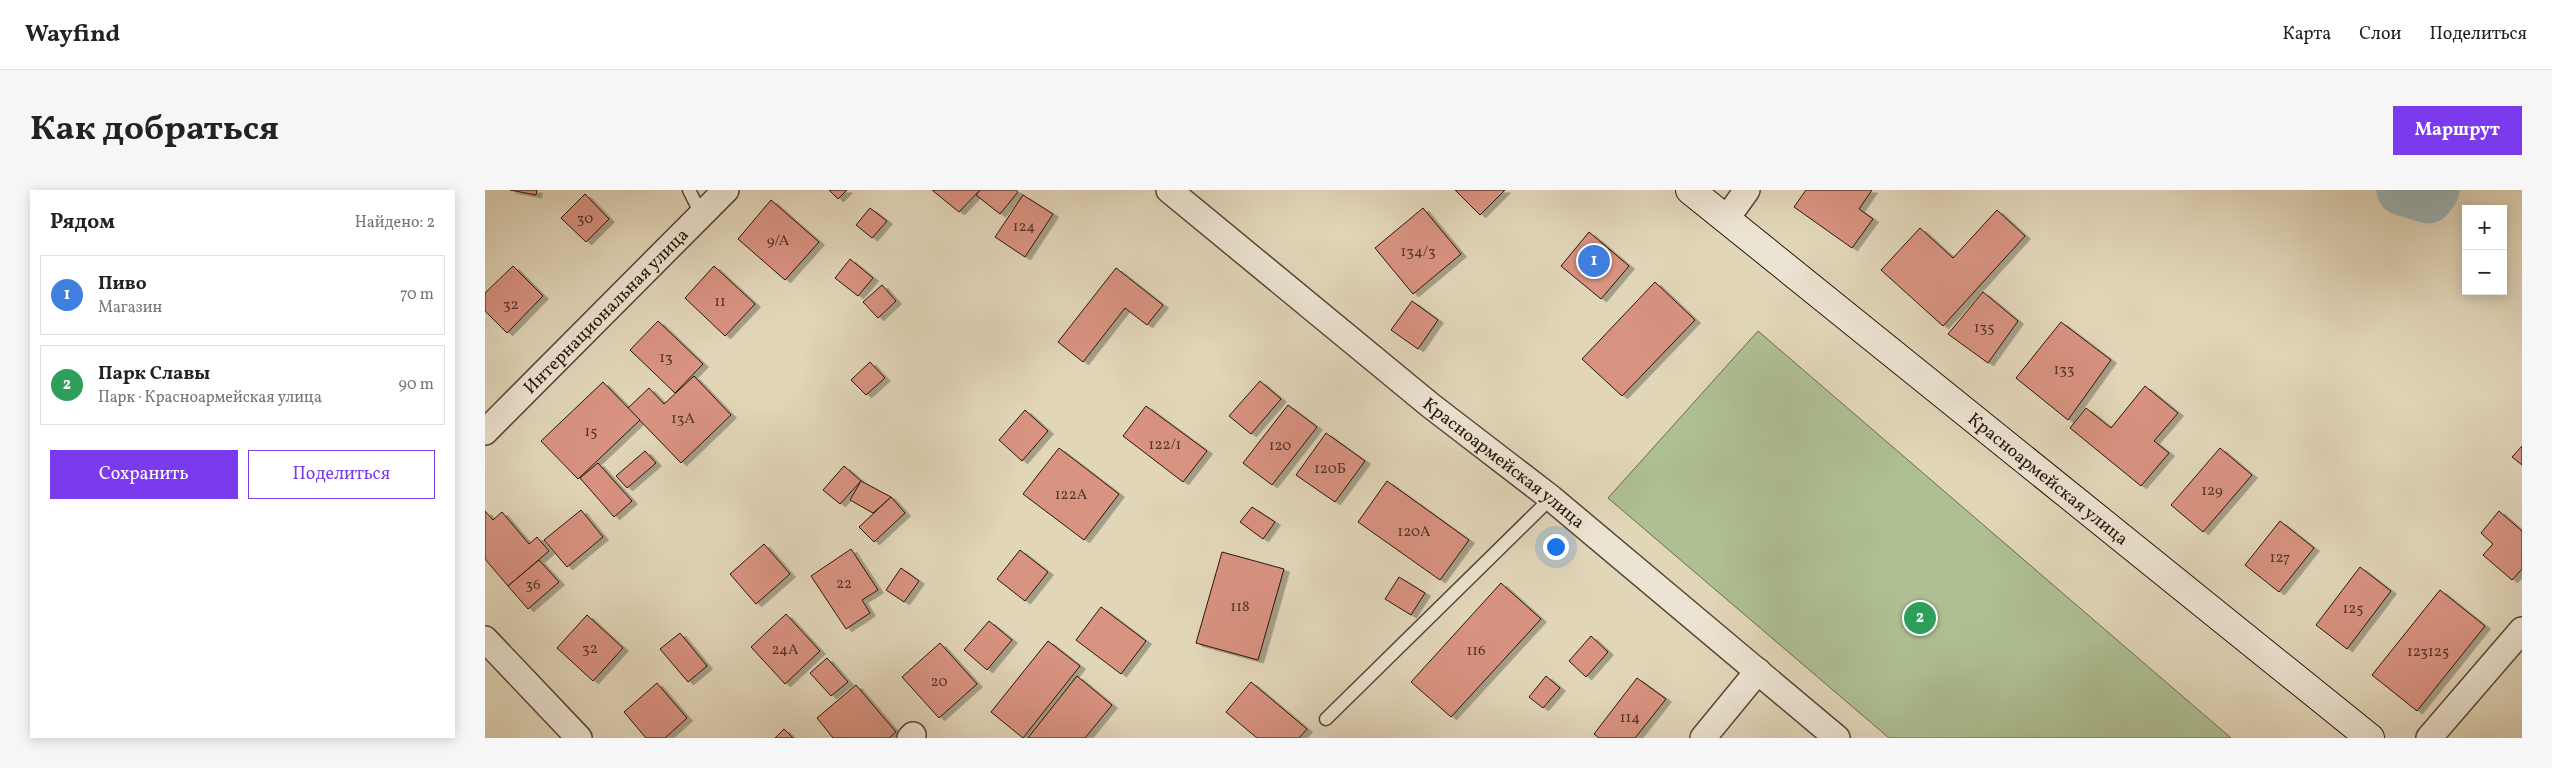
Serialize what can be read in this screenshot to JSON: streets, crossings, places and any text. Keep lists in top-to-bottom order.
{
  "streets": {
    "main road": ["Красноармейская улица"],
    "street": ["Интернациональная улица"]
  },
  "house_numbers": [
    "30",
    "124",
    "9/А",
    "134/3",
    "11",
    "32",
    "135",
    "13",
    "133",
    "13А",
    "15",
    "122/1",
    "120",
    "120Б",
    "129",
    "122А",
    "120А",
    "127",
    "22",
    "36",
    "118",
    "125",
    "32",
    "24А",
    "116",
    "123125",
    "20",
    "114"
  ],
  "page": {
    "header": "Wayfind",
    "nav": ["Карта", "Слои", "Поделиться"],
    "title": "Как добраться",
    "buttons": [
      "Маршрут",
      ["Сохранить", "Поделиться"]
    ],
    "heading": ["Рядом", "Найдено: 2"],
    "map_buttons": ["+", "−"],
    "pins": ["1", "2"],
    "list": [
      {
        "mark": "1",
        "name": "Пиво",
        "note": "Магазин",
        "value": "70 m"
      },
      {
        "mark": "2",
        "name": "Парк Славы",
        "note": "Парк · Красноармейская улица",
        "value": "90 m"
      }
    ]
  }
}
